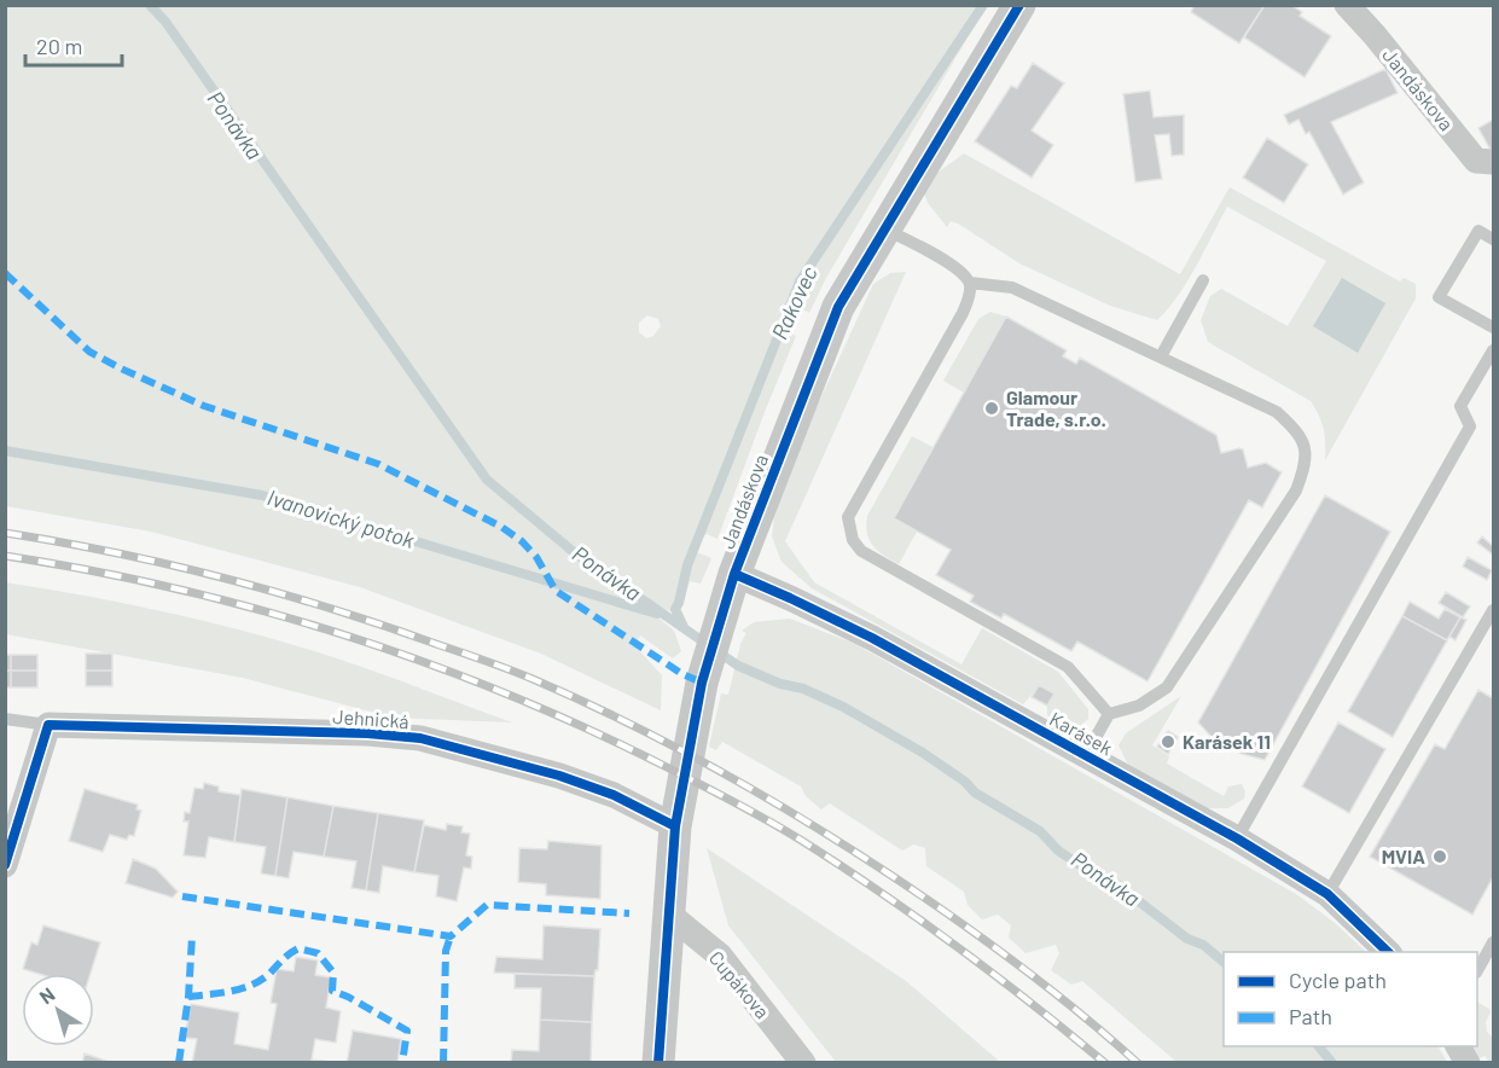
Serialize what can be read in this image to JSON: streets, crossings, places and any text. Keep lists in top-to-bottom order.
{
  "streets": {
    "street": [
      "Jandáskova",
      "Jehnická",
      "Karásek",
      "Cupákova"
    ]
  },
  "crossings": [
    ["Jandáskova", "Jehnická"],
    ["Jandáskova", "Karásek"],
    ["Jandáskova", "Cupákova"]
  ],
  "water": ["Ponávka", "Rakovec", "Ivanovický potok"],
  "places": ["Glamour Trade, s.r.o.", "Karásek 11", "MVIA"],
  "legend": ["Cycle path", "Path"],
  "scale_bar": "20 m",
  "north": "top left"
}
